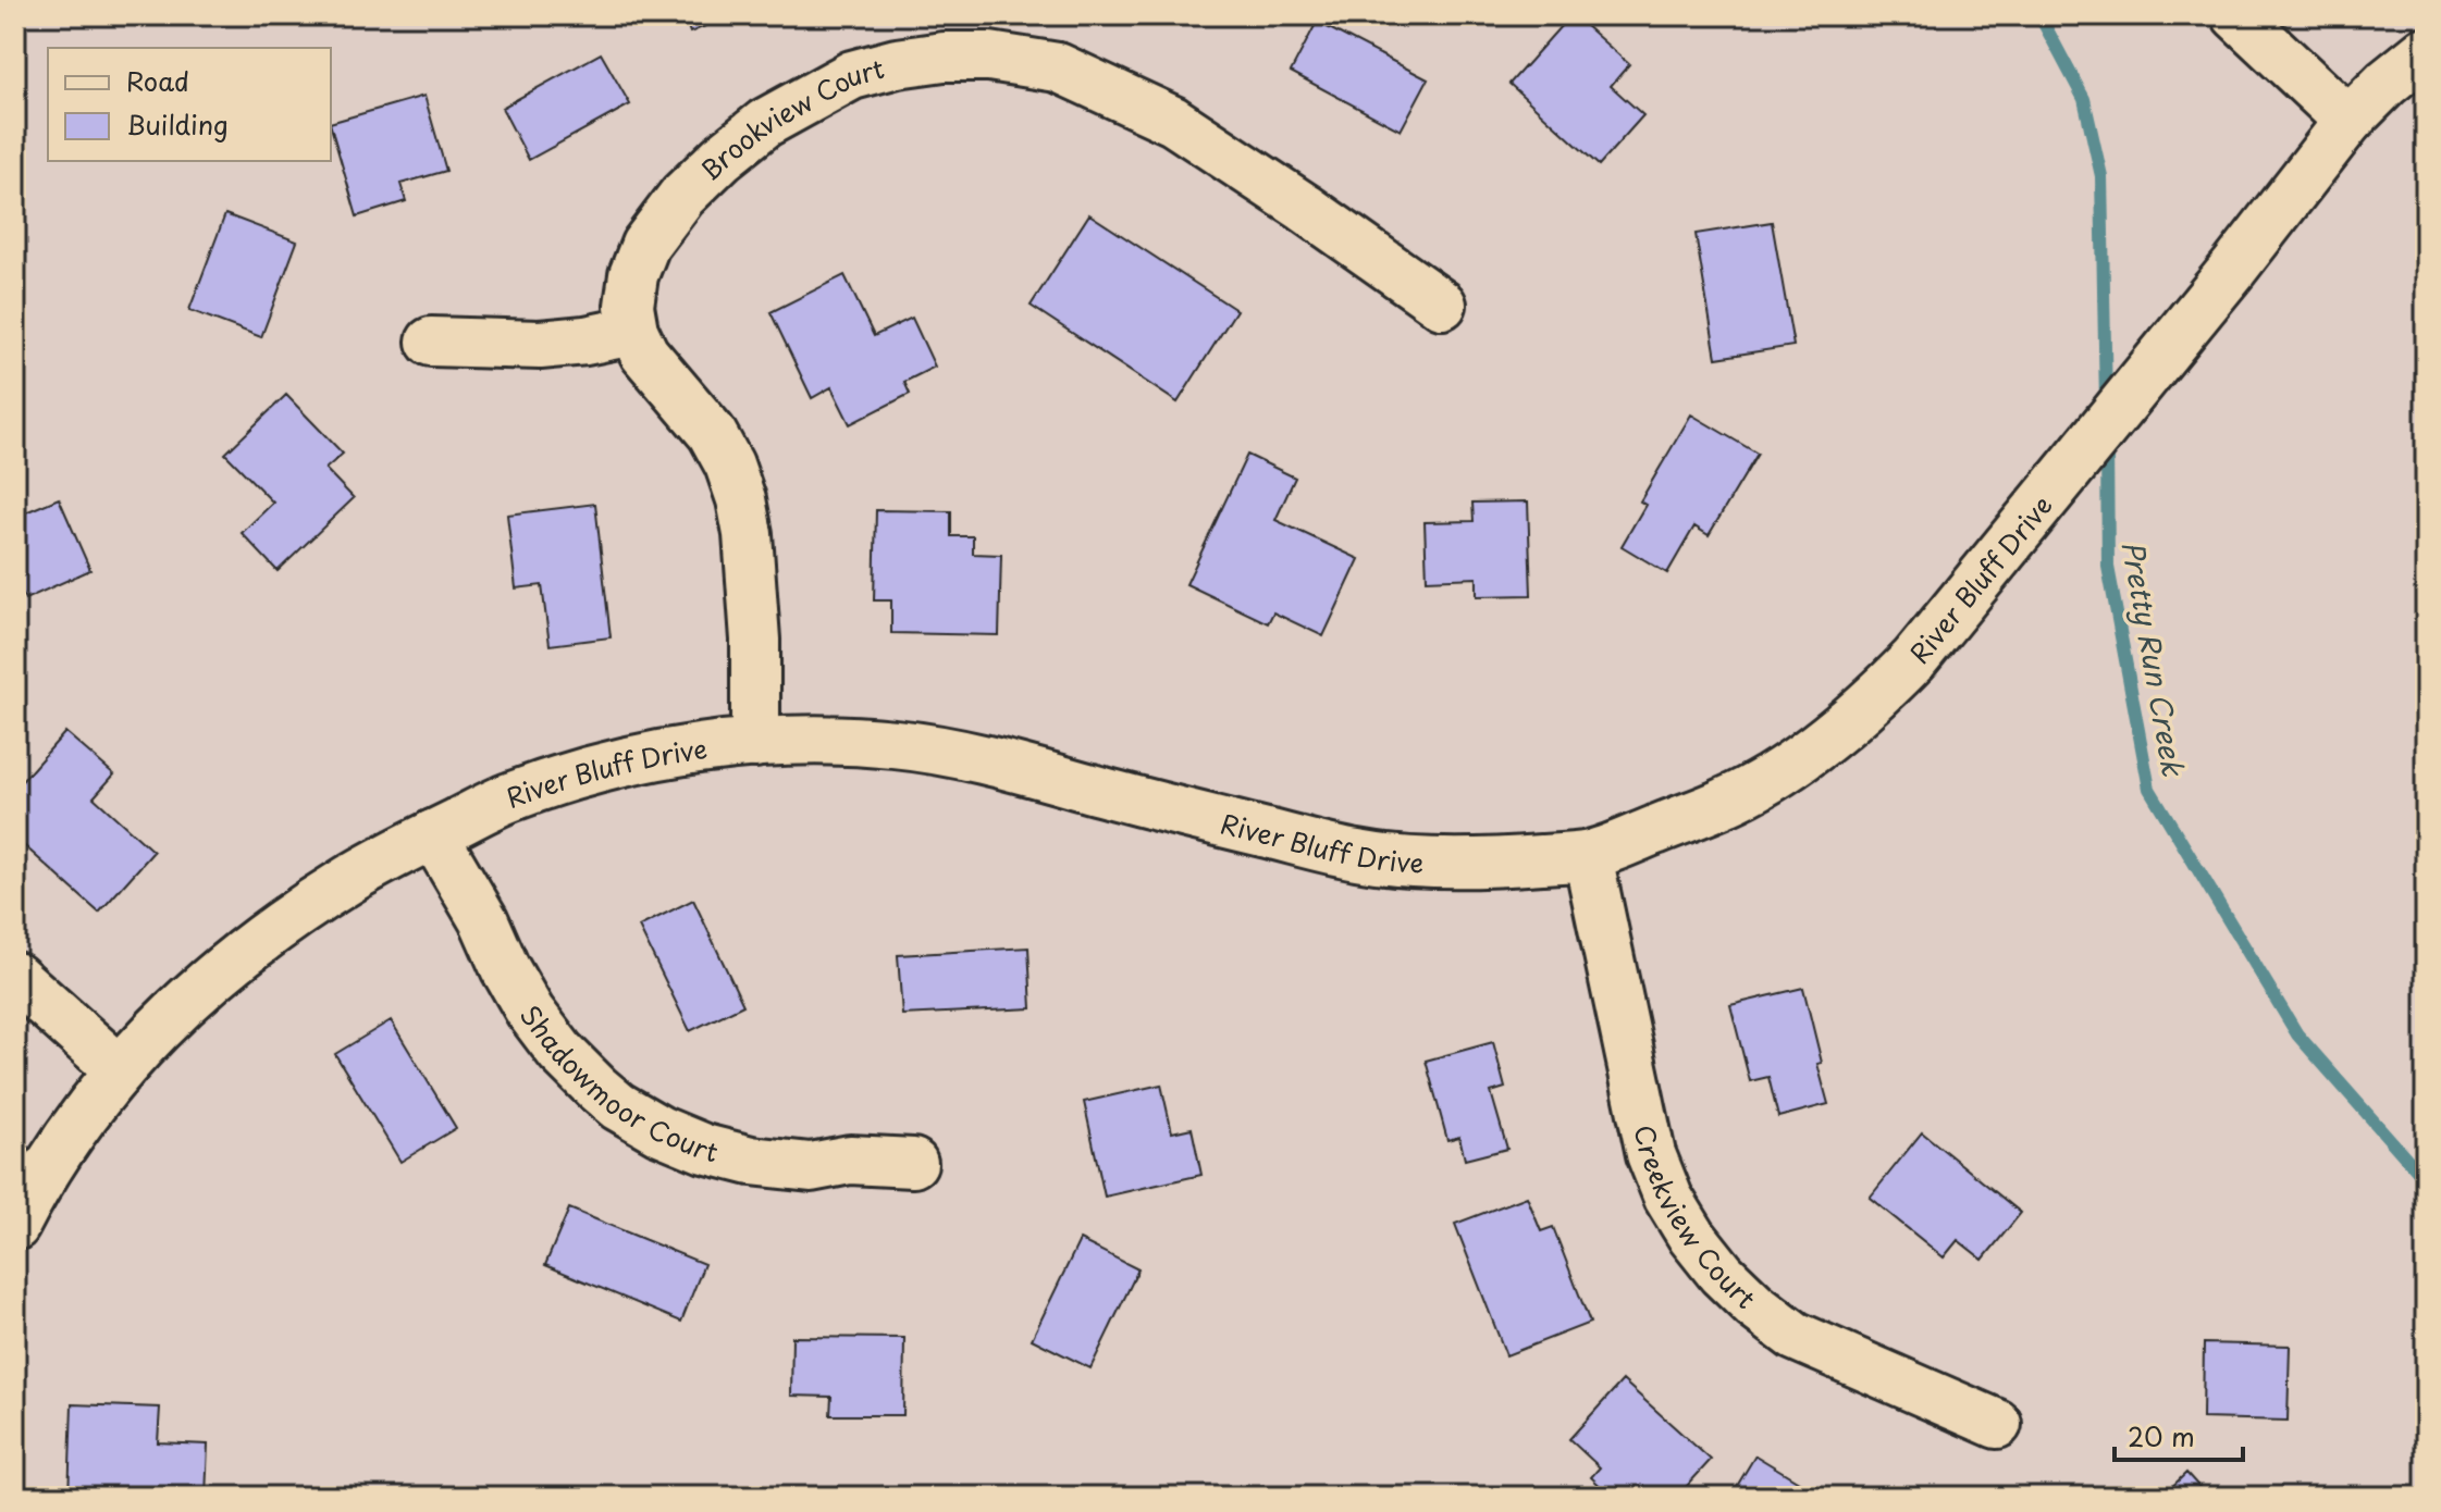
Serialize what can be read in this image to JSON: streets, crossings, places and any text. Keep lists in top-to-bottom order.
{
  "streets": {
    "street": [
      "Brookview Court",
      "River Bluff Drive",
      "Shadowmoor Court",
      "Creekview Court"
    ]
  },
  "crossings": [
    ["Brookview Court", "River Bluff Drive"],
    ["River Bluff Drive", "Shadowmoor Court"],
    ["River Bluff Drive", "Creekview Court"]
  ],
  "water": ["Pretty Run Creek"],
  "legend": ["Road", "Building"],
  "scale_bar": "20 m"
}
